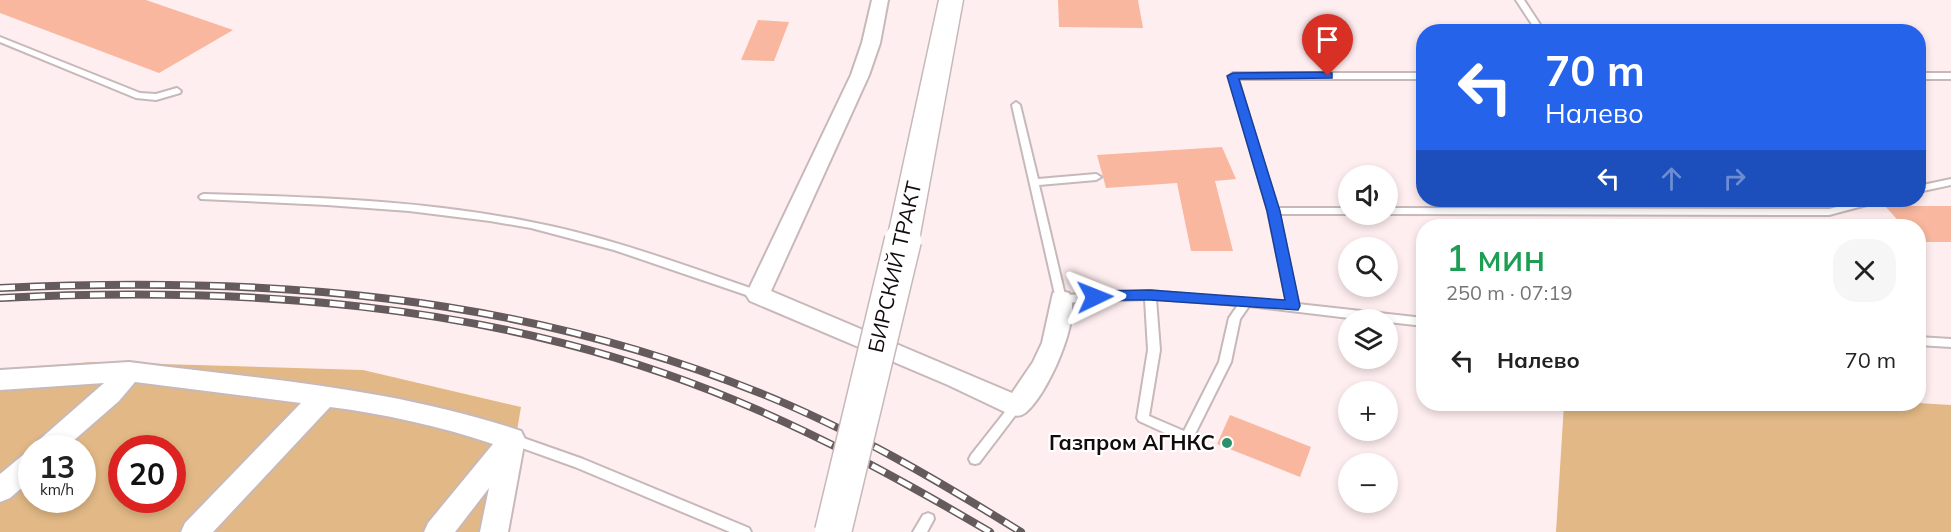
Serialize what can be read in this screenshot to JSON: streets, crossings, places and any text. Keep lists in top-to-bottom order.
{
  "streets": {
    "main road": ["БИРСКИЙ ТРАКТ"]
  },
  "places": ["Газпром АГНКС"],
  "page": {
    "turn": ["70 m", "Налево"],
    "map_buttons": ["+", "−"],
    "heading": ["1 мин", "250 m · 07:19"],
    "list": [
      {
        "name": "Налево",
        "value": "70 m"
      }
    ],
    "speed": "13 km/h",
    "limit": "20"
  }
}
